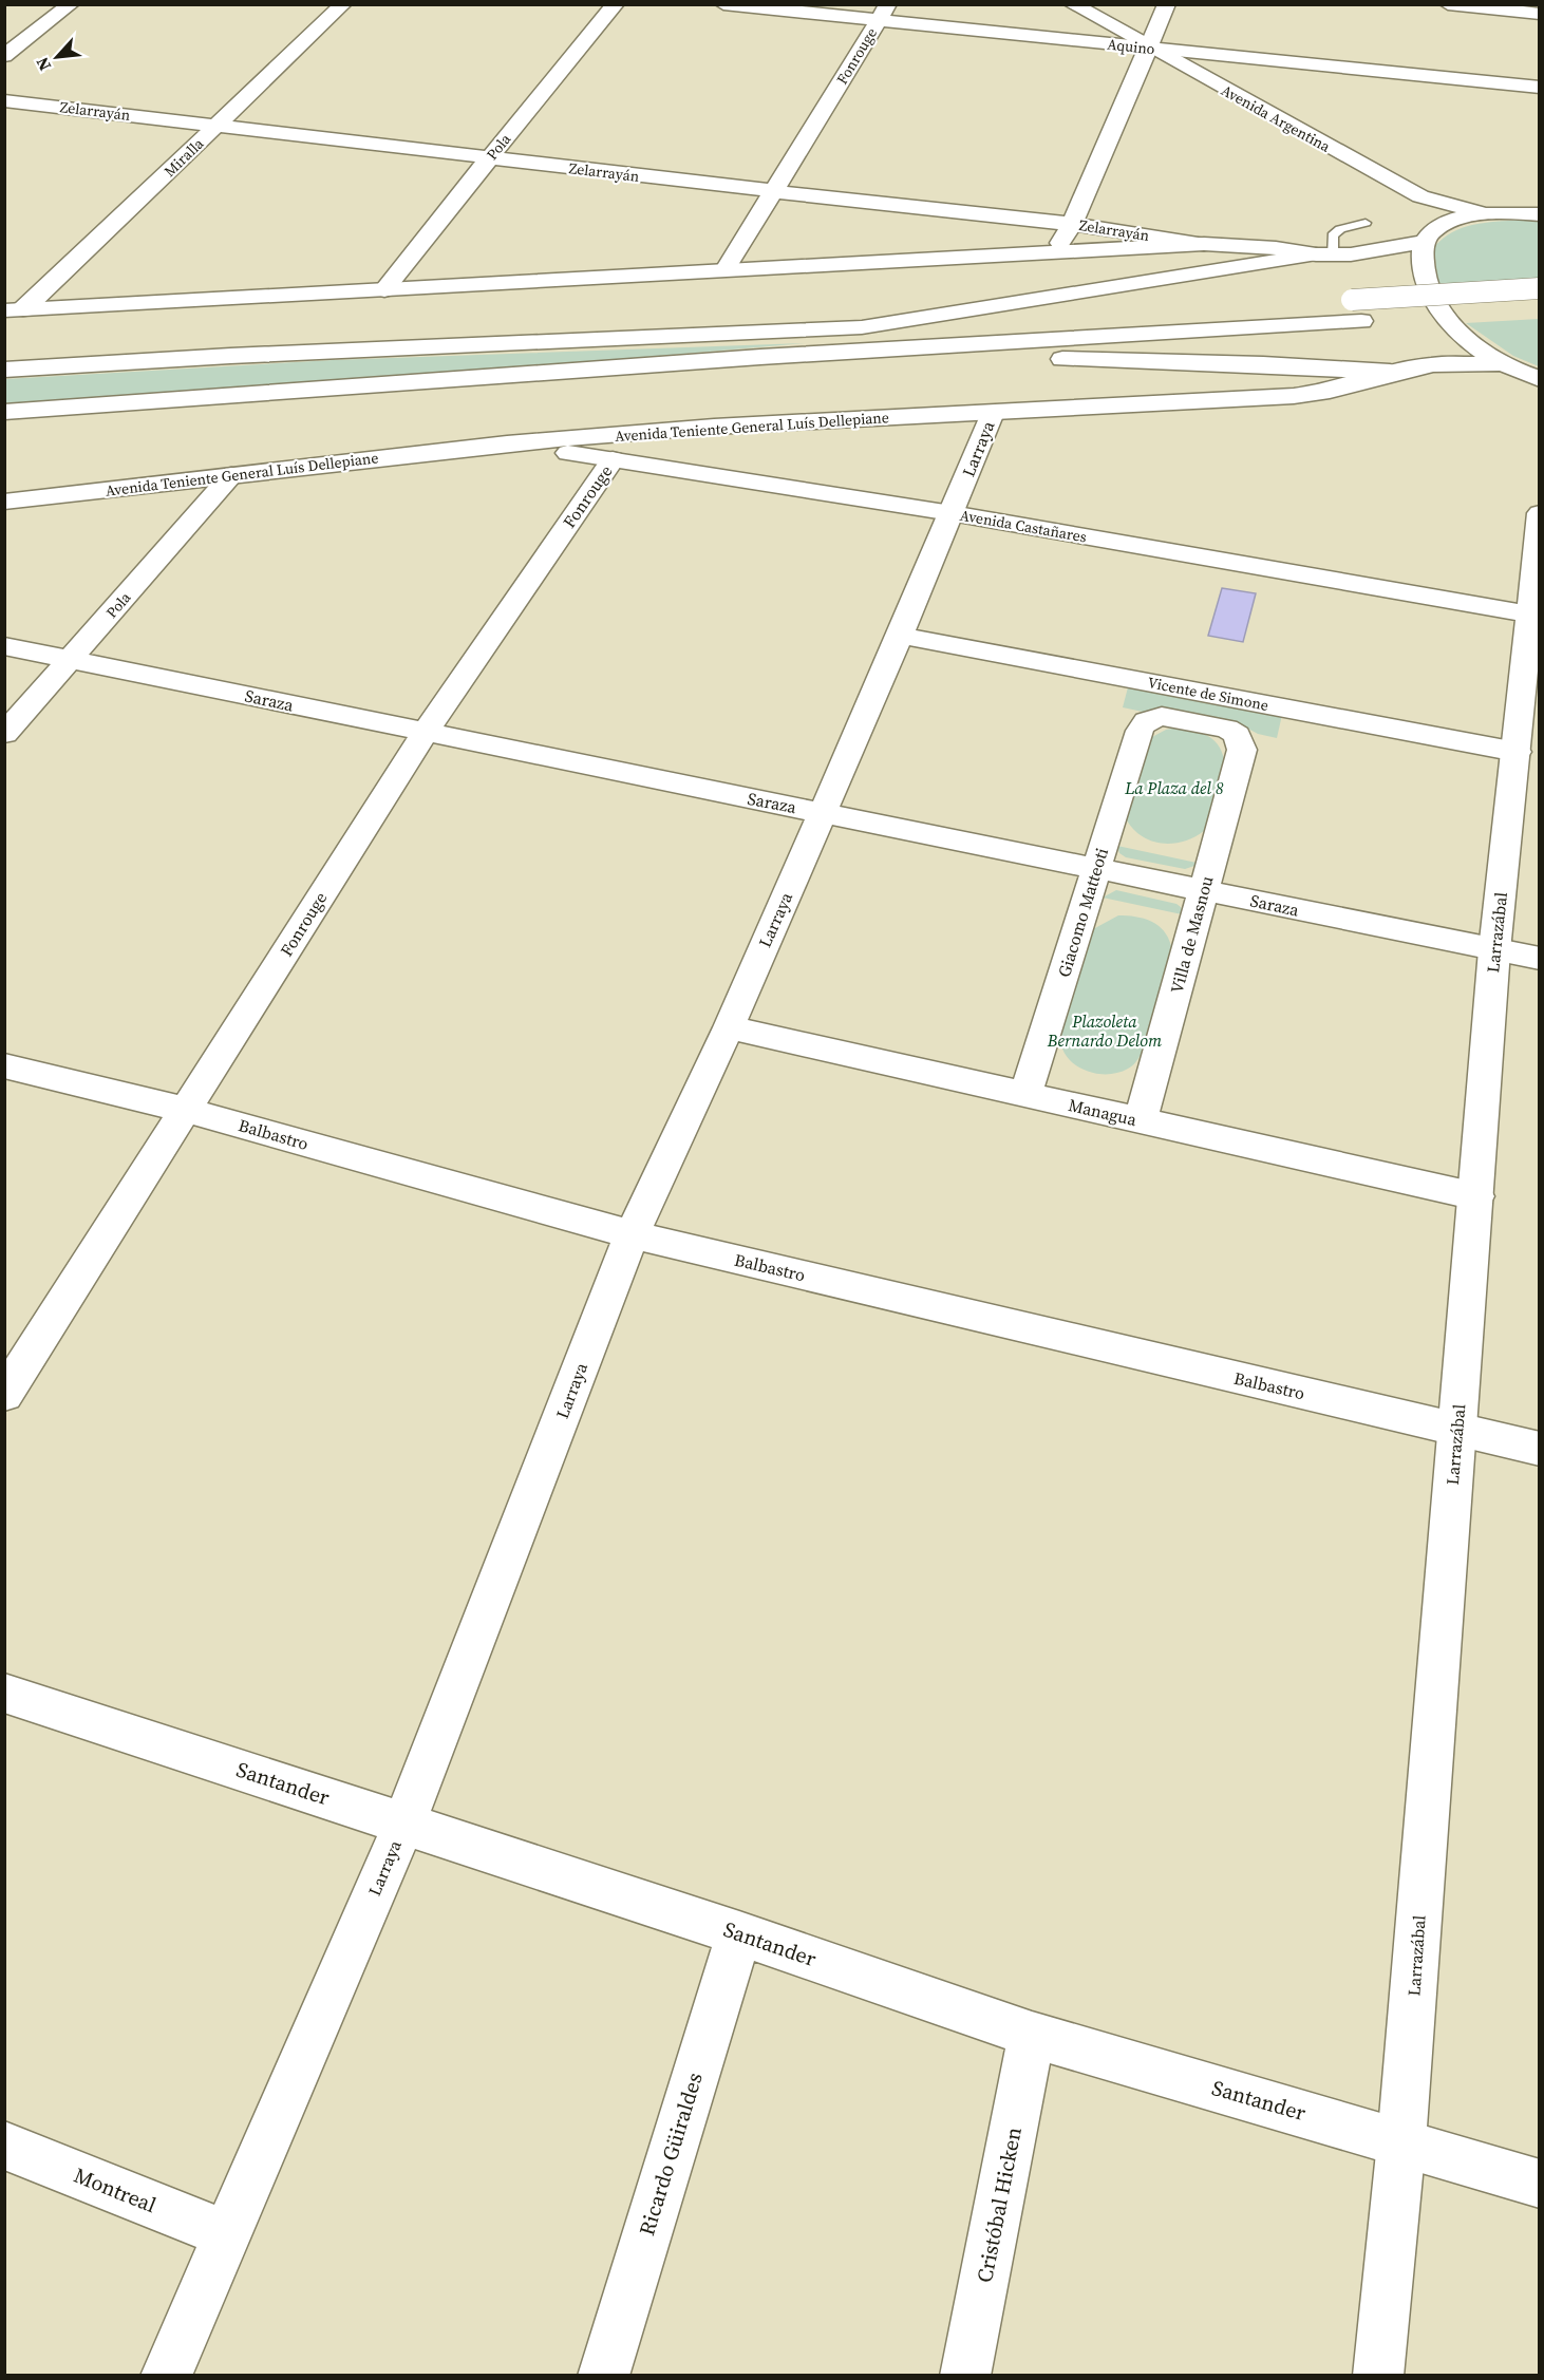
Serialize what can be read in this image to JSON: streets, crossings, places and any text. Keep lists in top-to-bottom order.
{
  "streets": {
    "main road": [
      "Aquino",
      "Fonrouge",
      "Zelarrayán",
      "Avenida Argentina",
      "Pola",
      "Miralla",
      "Avenida Teniente General Luís Dellepiane",
      "Larraya",
      "Avenida Castañares",
      "Vicente de Simone",
      "Saraza",
      "Giacomo Matteoti",
      "Larrazábal",
      "Villa de Masnou",
      "Managua",
      "Balbastro",
      "Santander",
      "Ricardo Güiraldes",
      "Montreal",
      "Cristóbal Hicken"
    ]
  },
  "crossings": [
    ["Aquino", "Fonrouge"],
    ["Aquino", "Avenida Argentina"],
    ["Fonrouge", "Zelarrayán"],
    ["Fonrouge", "Avenida Castañares"],
    ["Fonrouge", "Saraza"],
    ["Fonrouge", "Balbastro"],
    ["Zelarrayán", "Pola"],
    ["Zelarrayán", "Miralla"],
    ["Pola", "Avenida Teniente General Luís Dellepiane"],
    ["Pola", "Saraza"],
    ["Avenida Teniente General Luís Dellepiane", "Larraya"],
    ["Avenida Teniente General Luís Dellepiane", "Avenida Castañares"],
    ["Larraya", "Avenida Castañares"],
    ["Larraya", "Vicente de Simone"],
    ["Larraya", "Saraza"],
    ["Larraya", "Managua"],
    ["Larraya", "Balbastro"],
    ["Larraya", "Santander"],
    ["Larraya", "Montreal"],
    ["Avenida Castañares", "Larrazábal"],
    ["Vicente de Simone", "Giacomo Matteoti"],
    ["Vicente de Simone", "Larrazábal"],
    ["Vicente de Simone", "Villa de Masnou"],
    ["Saraza", "Giacomo Matteoti"],
    ["Saraza", "Larrazábal"],
    ["Saraza", "Villa de Masnou"],
    ["Giacomo Matteoti", "Managua"],
    ["Larrazábal", "Managua"],
    ["Larrazábal", "Balbastro"],
    ["Larrazábal", "Santander"],
    ["Villa de Masnou", "Managua"],
    ["Santander", "Ricardo Güiraldes"],
    ["Santander", "Cristóbal Hicken"]
  ],
  "parks": ["La Plaza del 8", "Plazoleta Bernardo Delom"],
  "north": "bottom left"
}
